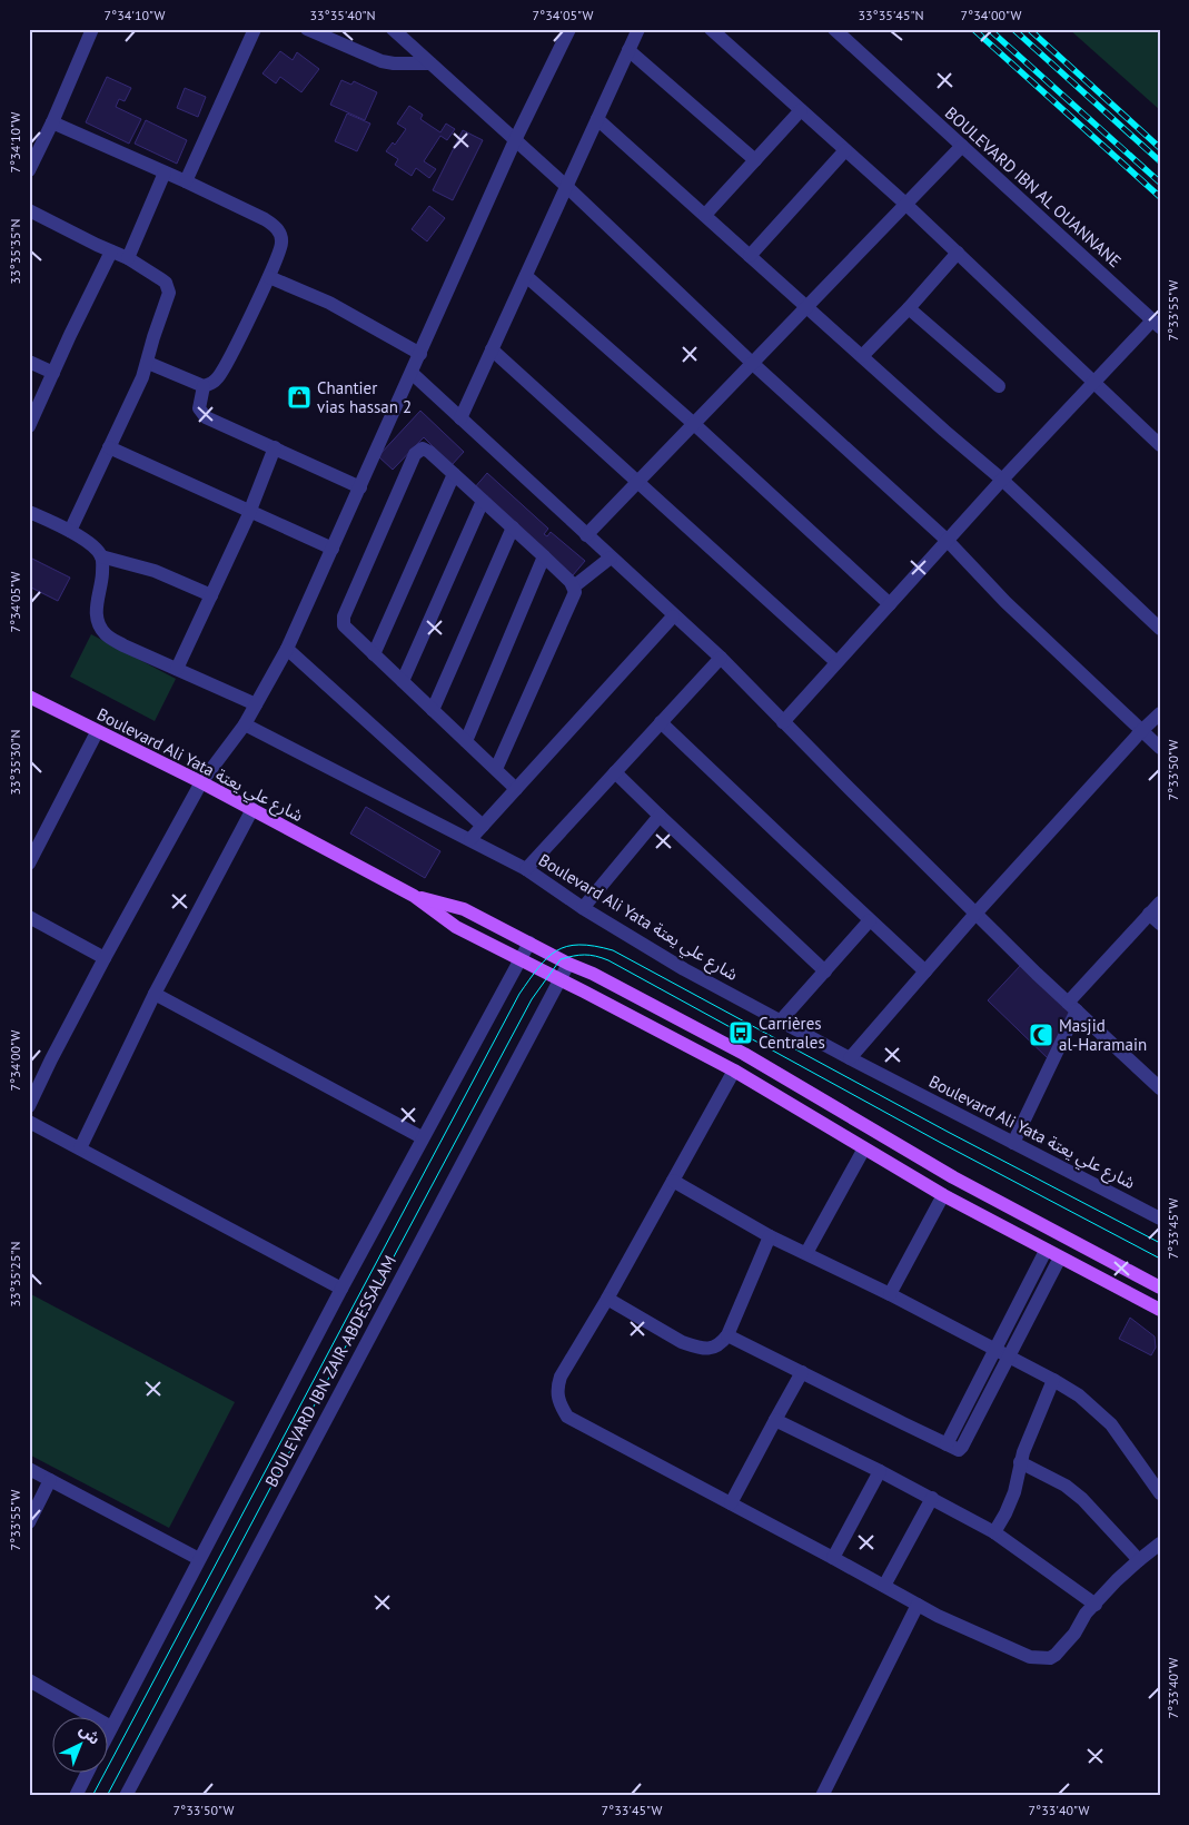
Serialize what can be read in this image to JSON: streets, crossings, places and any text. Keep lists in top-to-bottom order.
{
  "streets": {
    "main road": ["Boulevard Ali Yata شارع علي يعتة"],
    "street": ["BOULEVARD IBN AL OUANNANE", "BOULEVARD IBN ZAIR ABDESSALAM"]
  },
  "crossings": [
    ["Boulevard Ali Yata شارع علي يعتة", "BOULEVARD IBN ZAIR ABDESSALAM"]
  ],
  "places": {
    "shop": ["Chantier vias hassan 2"],
    "bus stop": ["Carrières Centrales"],
    "mosque": ["Masjid al-Haramain"]
  },
  "north": "top right",
  "coordinates": [
    "7°34'10\"W",
    "33°35'40\"N",
    "7°34'05\"W",
    "33°35'45\"N",
    "7°34'00\"W",
    "33°35'35\"N",
    "7°33'55\"W",
    "33°35'30\"N",
    "7°33'50\"W",
    "7°33'45\"W",
    "33°35'25\"N",
    "7°33'40\"W"
  ]
}
